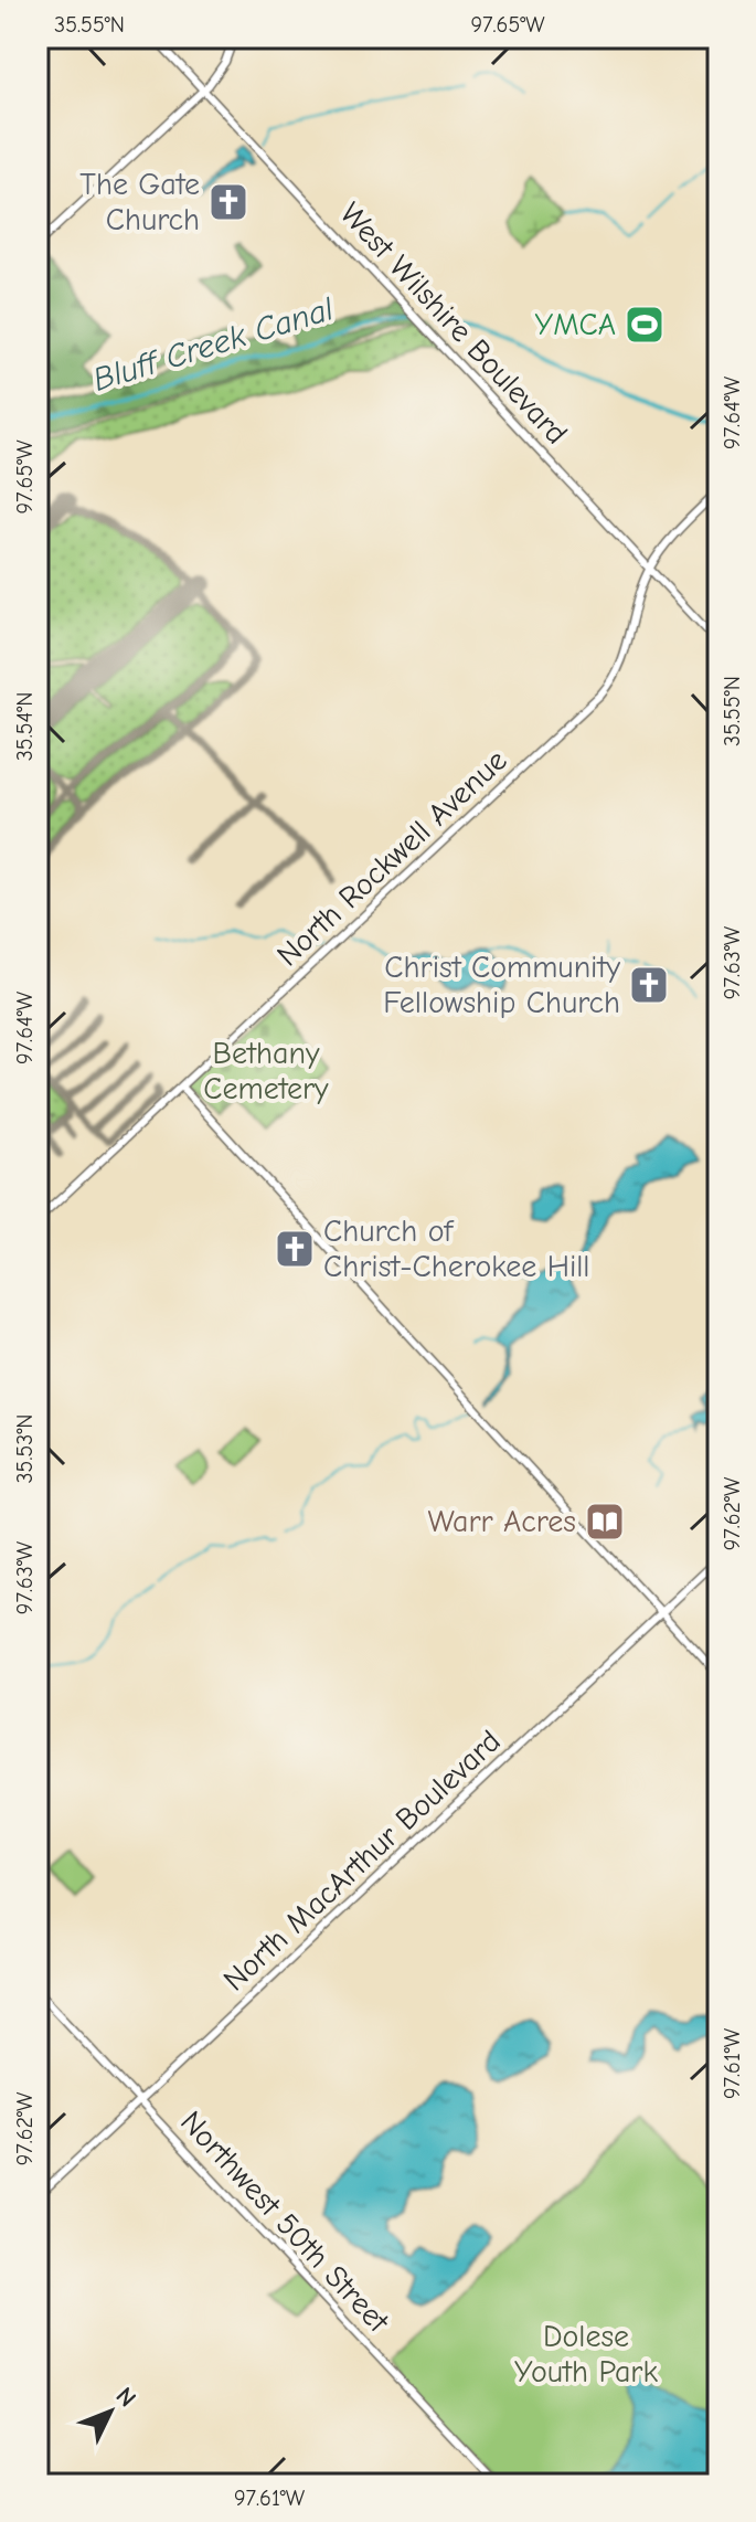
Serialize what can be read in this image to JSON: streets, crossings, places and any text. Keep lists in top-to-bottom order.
{
  "streets": {
    "main road": [
      "West Wilshire Boulevard",
      "North Rockwell Avenue",
      "North MacArthur Boulevard",
      "Northwest 50th Street"
    ]
  },
  "crossings": [
    ["West Wilshire Boulevard", "North Rockwell Avenue"],
    ["North MacArthur Boulevard", "Northwest 50th Street"]
  ],
  "water": ["Bluff Creek Canal"],
  "parks": ["Bethany Cemetery", "Dolese Youth Park"],
  "places": {
    "church": ["The Gate Church", "Christ Community Fellowship Church", "Church of Christ-Cherokee Hill"],
    "sports": ["YMCA"],
    "library": ["Warr Acres"]
  },
  "north": "top right",
  "coordinates": [
    "35.55°N",
    "97.65°W",
    "97.64°W",
    "35.54°N",
    "97.63°W",
    "35.53°N",
    "97.62°W",
    "97.61°W"
  ]
}
